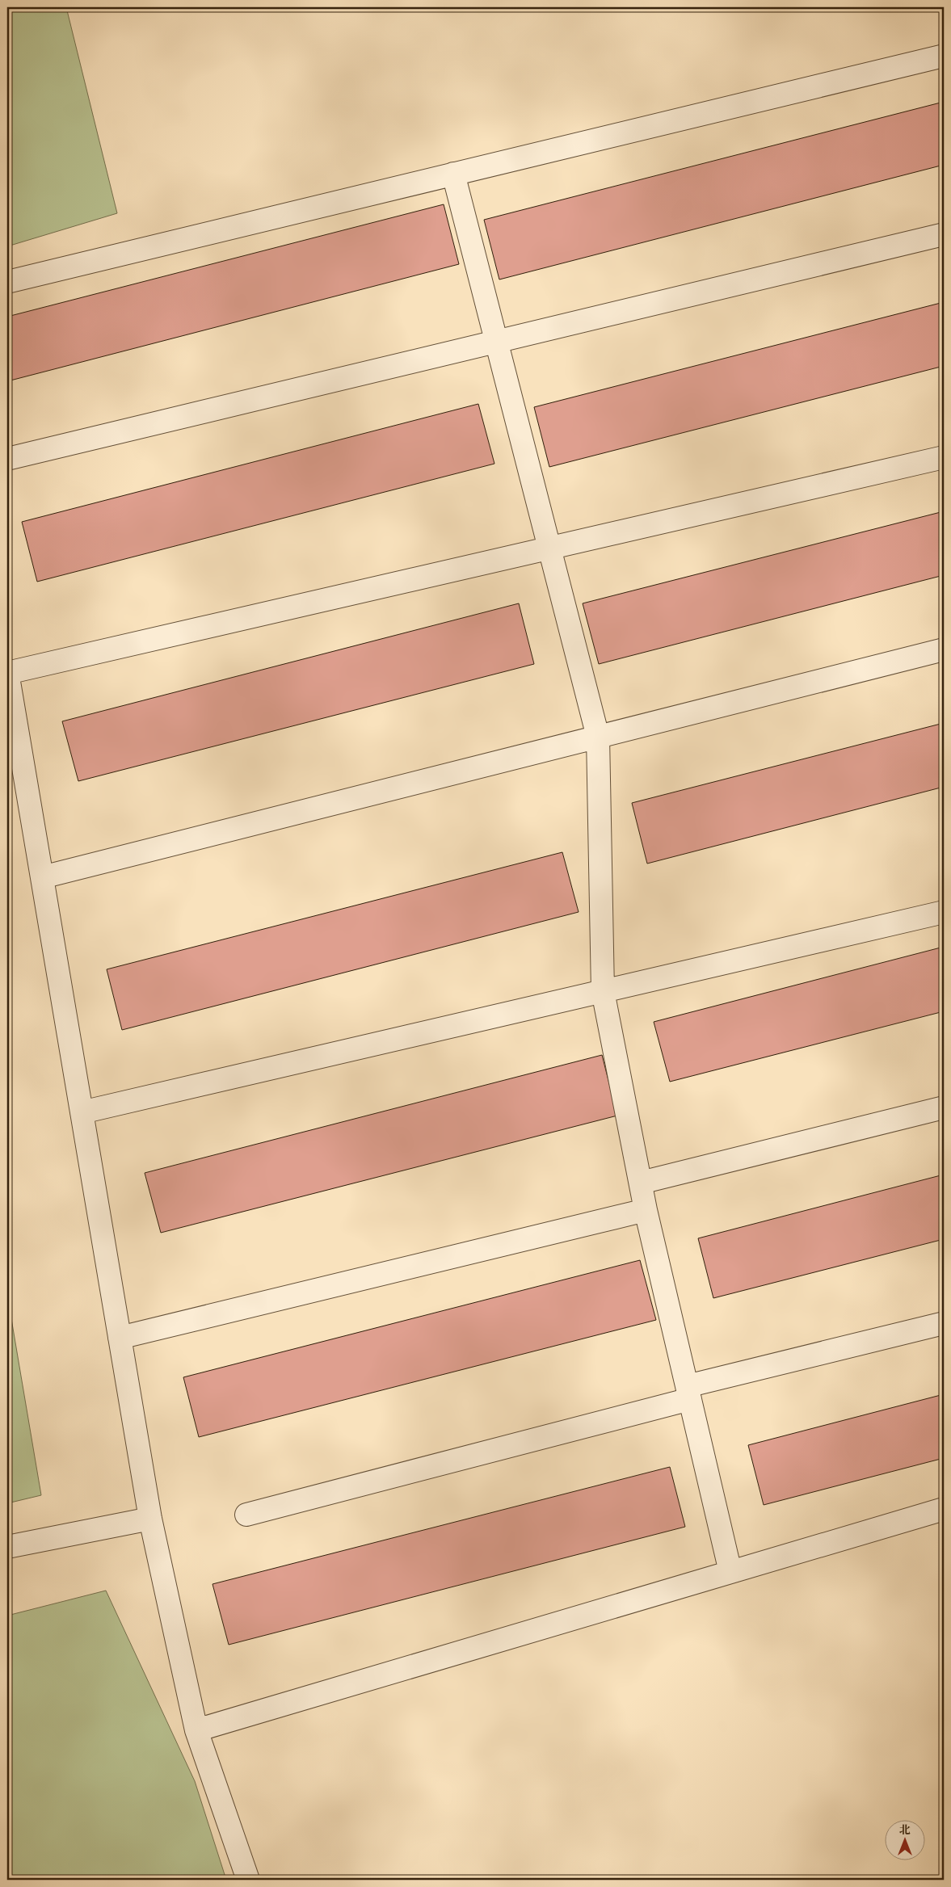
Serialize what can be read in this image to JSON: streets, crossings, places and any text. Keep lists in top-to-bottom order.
{
  "north": "top"
}
